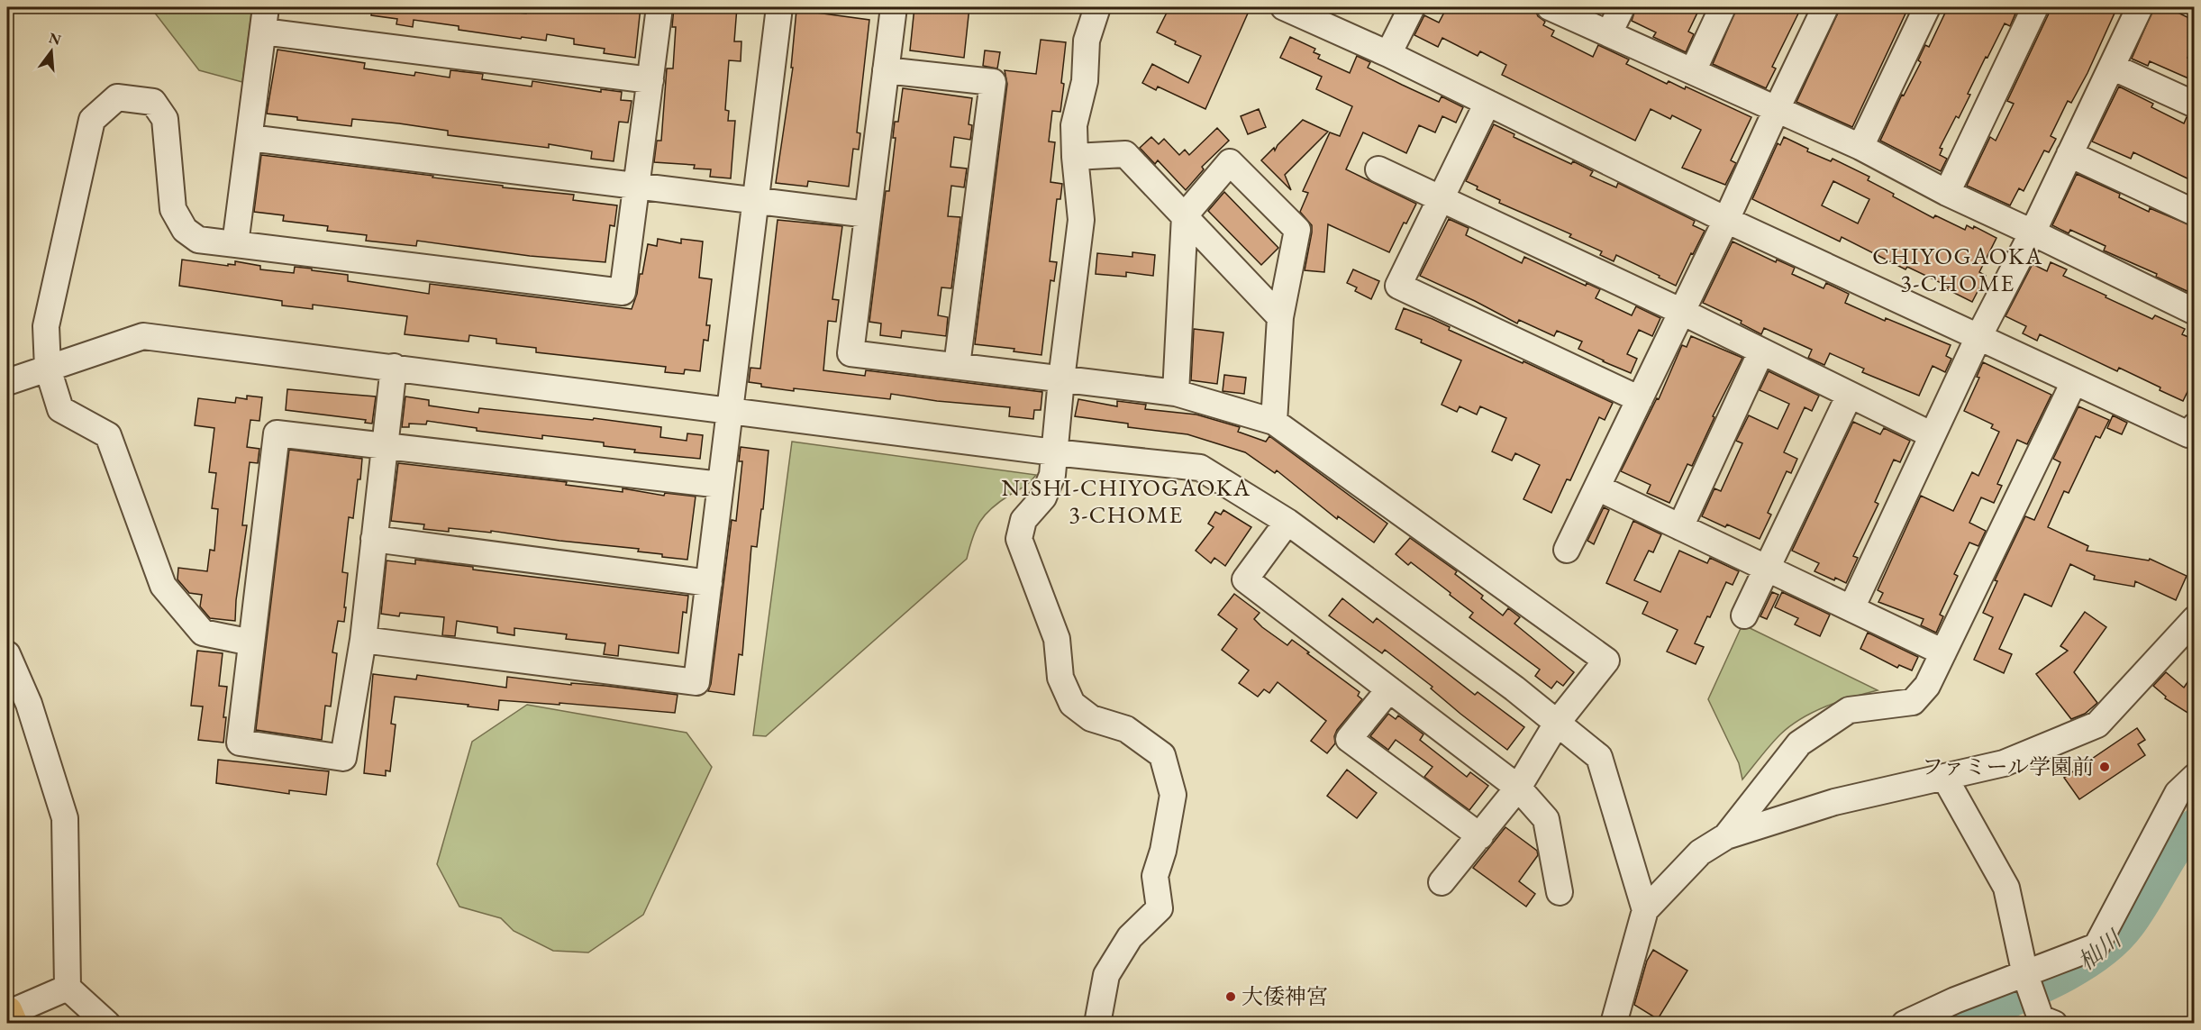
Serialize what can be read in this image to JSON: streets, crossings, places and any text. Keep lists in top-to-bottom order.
{
  "districts": ["CHIYOGAOKA 3-CHOME", "NISHI-CHIYOGAOKA 3-CHOME"],
  "water": ["杣川"],
  "places": ["ファミール学園前", "大倭神宮"],
  "north": "top"
}
